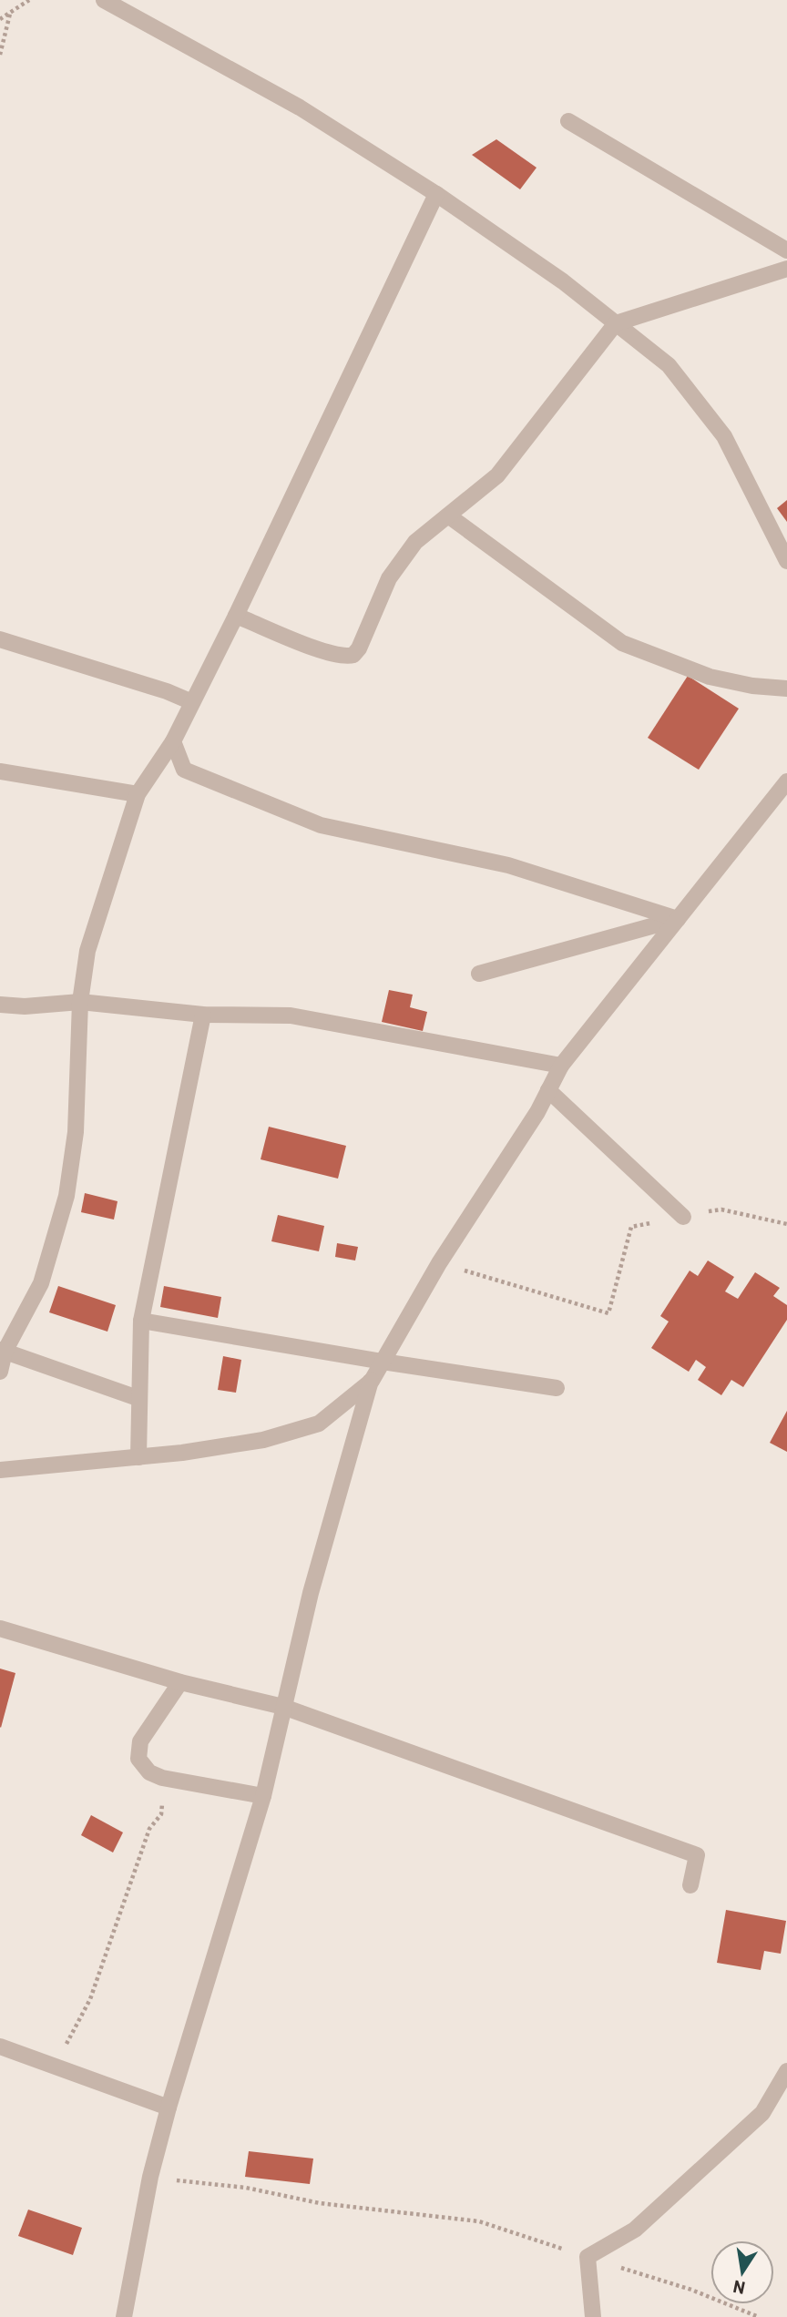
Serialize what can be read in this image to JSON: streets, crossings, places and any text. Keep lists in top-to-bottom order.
{
  "north": "bottom"
}
